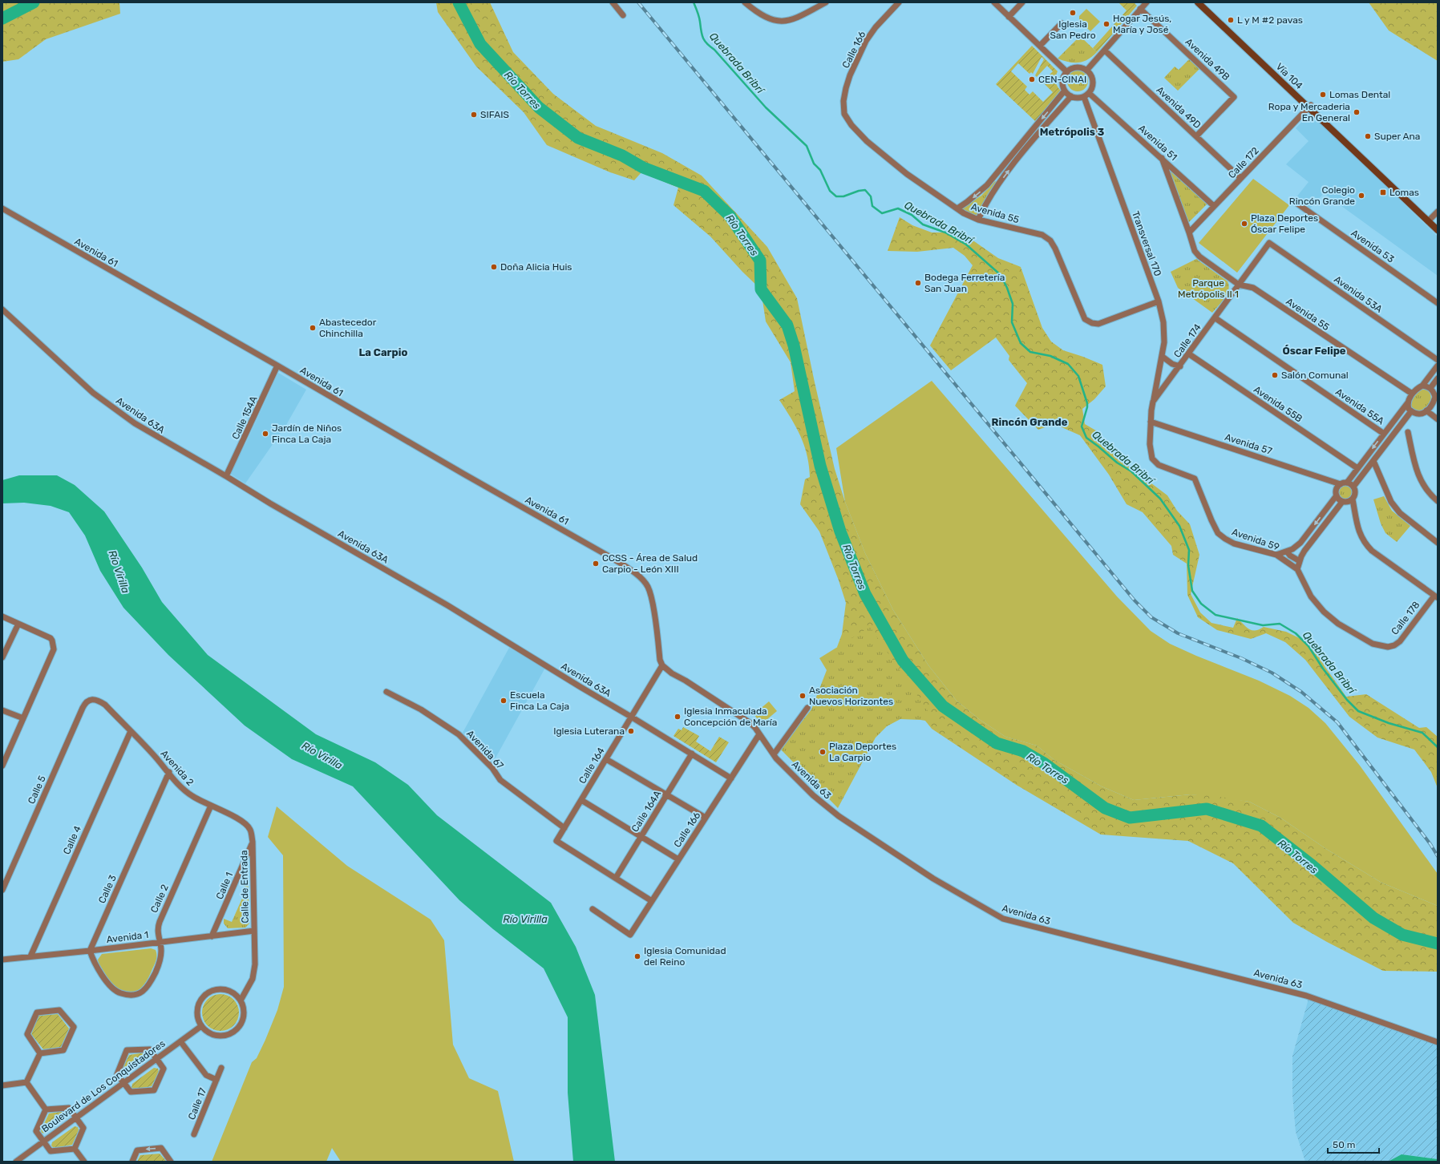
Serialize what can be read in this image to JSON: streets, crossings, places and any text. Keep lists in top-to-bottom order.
{
  "streets": {
    "main road": ["Vía 104"],
    "street": [
      "Calle 166",
      "Avenida 49B",
      "Avenida 49D",
      "Avenida 51",
      "Calle 172",
      "Avenida 55",
      "Transversal 170",
      "Avenida 53",
      "Avenida 61",
      "Avenida 53A",
      "Calle 174",
      "Avenida 55B",
      "Avenida 55A",
      "Avenida 63A",
      "Calle 154A",
      "Avenida 57",
      "Avenida 59",
      "Calle 178",
      "Avenida 67",
      "Calle 164",
      "Avenida 2",
      "Avenida 63",
      "Calle 5",
      "Calle 164A",
      "Calle 4",
      "Calle 1",
      "Calle de Entrada",
      "Calle 3",
      "Calle 2",
      "Avenida 1",
      "Boulevard de Los Conquistadores",
      "Calle 17"
    ]
  },
  "crossings": [
    ["Calle 166", "Avenida 55"],
    ["Calle 166", "Avenida 63A"],
    ["Calle 166", "Avenida 63"],
    ["Avenida 49B", "Avenida 49D"],
    ["Vía 104", "Calle 172"],
    ["Avenida 49D", "Calle 172"],
    ["Avenida 51", "Calle 172"],
    ["Avenida 51", "Transversal 170"],
    ["Calle 172", "Avenida 55"],
    ["Avenida 55", "Transversal 170"],
    ["Avenida 55", "Calle 174"],
    ["Transversal 170", "Calle 174"],
    ["Avenida 61", "Calle 154A"],
    ["Avenida 61", "Calle 164"],
    ["Avenida 61", "Avenida 63"],
    ["Avenida 53A", "Calle 174"],
    ["Calle 174", "Avenida 55B"],
    ["Calle 174", "Avenida 55A"],
    ["Avenida 63A", "Calle 154A"],
    ["Avenida 63A", "Calle 164"],
    ["Avenida 63A", "Calle 164A"],
    ["Avenida 57", "Avenida 59"],
    ["Avenida 59", "Calle 178"],
    ["Avenida 67", "Calle 164"],
    ["Calle 164", "Avenida 63"],
    ["Calle 164", "Calle 164A"],
    ["Avenida 2", "Calle 5"],
    ["Avenida 2", "Calle 4"],
    ["Avenida 2", "Calle 1"],
    ["Avenida 2", "Calle de Entrada"],
    ["Avenida 2", "Calle 3"],
    ["Avenida 2", "Calle 2"],
    ["Calle 4", "Avenida 1"],
    ["Calle 1", "Calle de Entrada"],
    ["Calle 1", "Avenida 1"],
    ["Calle de Entrada", "Avenida 1"],
    ["Calle 3", "Calle 2"],
    ["Calle 3", "Avenida 1"],
    ["Calle 2", "Avenida 1"],
    ["Boulevard de Los Conquistadores", "Calle 17"]
  ],
  "districts": [
    "Metrópolis 3",
    "Óscar Felipe",
    "La Carpio",
    "Rincón Grande"
  ],
  "water": ["Quebrada Bribrí", "Río Torres", "Río Virilla"],
  "parks": ["Parque Metrópolis II 1"],
  "places": {
    "other": [
      "Iglesia San Pedro",
      "L y M #2 pavas",
      "Hogar Jesús, María y José",
      "CEN-CINAI",
      "Lomas Dental",
      "Ropa y Mercaderia En General",
      "SIFAIS",
      "Super Ana",
      "Colegio Rincón Grande",
      "Plaza Deportes Óscar Felipe",
      "Doña Alicia Huis",
      "Bodega Ferretería San Juan",
      "Abastecedor Chinchilla",
      "Salón Comunal",
      "Jardín de Niños Finca La Caja",
      "CCSS - Área de Salud Carpio - León XIII",
      "Asociación Nuevos Horizontes",
      "Escuela Finca La Caja",
      "Iglesia Inmaculada Concepción de María",
      "Iglesia Luterana",
      "Plaza Deportes La Carpio",
      "Iglesia Comunidad del Reino"
    ],
    "transit": ["Lomas"]
  },
  "scale_bar": "50 m"
}
